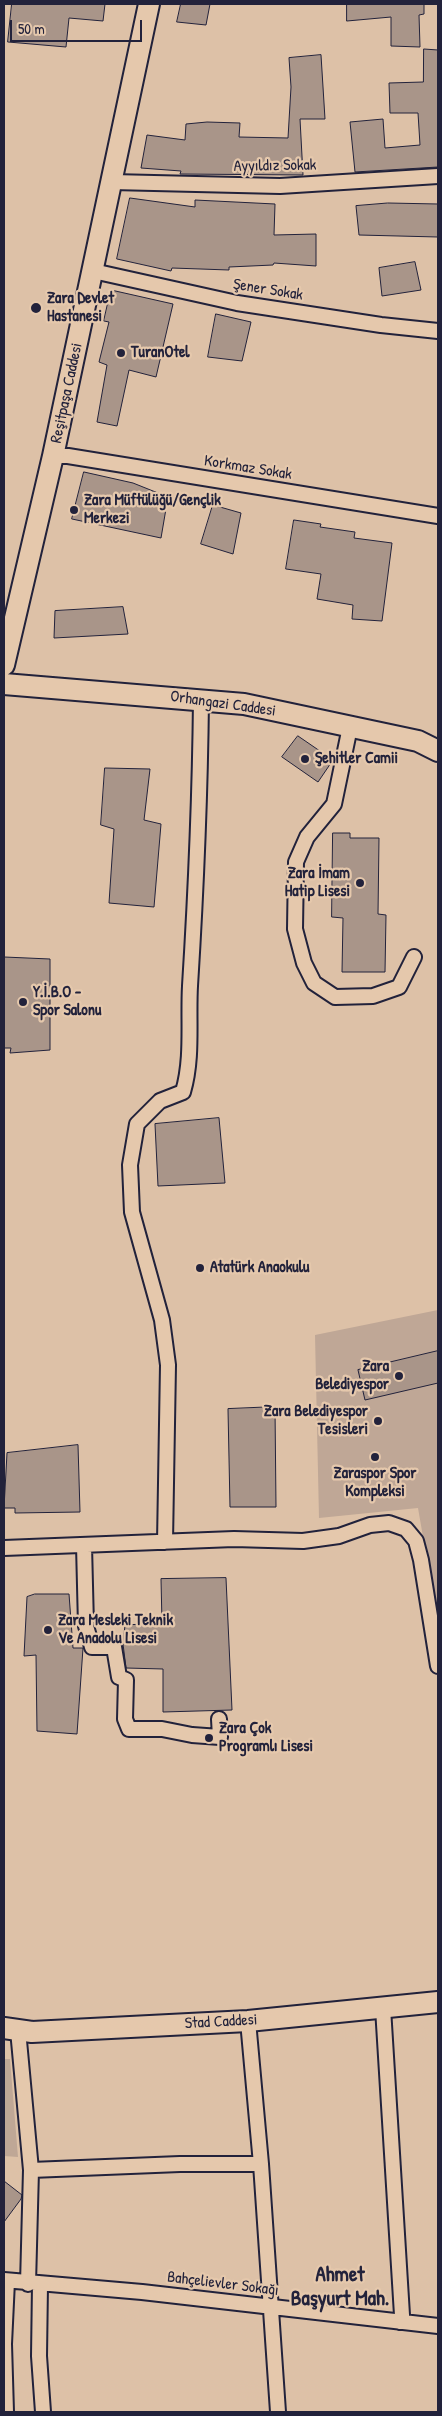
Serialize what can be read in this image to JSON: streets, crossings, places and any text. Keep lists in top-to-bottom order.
{
  "streets": {
    "street": [
      "Ayyıldız Sokak",
      "Şener Sokak",
      "Reşitpaşa Caddesi",
      "Korkmaz Sokak",
      "Orhangazi Caddesi",
      "Stad Caddesi",
      "Bahçelievler Sokağı"
    ]
  },
  "crossings": [
    ["Ayyıldız Sokak", "Reşitpaşa Caddesi"],
    ["Şener Sokak", "Reşitpaşa Caddesi"],
    ["Reşitpaşa Caddesi", "Korkmaz Sokak"]
  ],
  "districts": ["Ahmet Başyurt Mah."],
  "places": [
    "Zara Devlet Hastanesi",
    "TuranOtel",
    "Zara Müftülüğü/Gençlik Merkezi",
    "Şehitler Camii",
    "Zara İmam Hatip Lisesi",
    "Y.İ.B.O - Spor Salonu",
    "Atatürk Anaokulu",
    "Zara Belediyespor",
    "Zara Belediyespor Tesisleri",
    "Zaraspor Spor Kompleksi",
    "Zara Mesleki Teknik Ve Anadolu Lisesi",
    "Zara Çok Programlı Lisesi"
  ],
  "scale_bar": "50 m"
}
